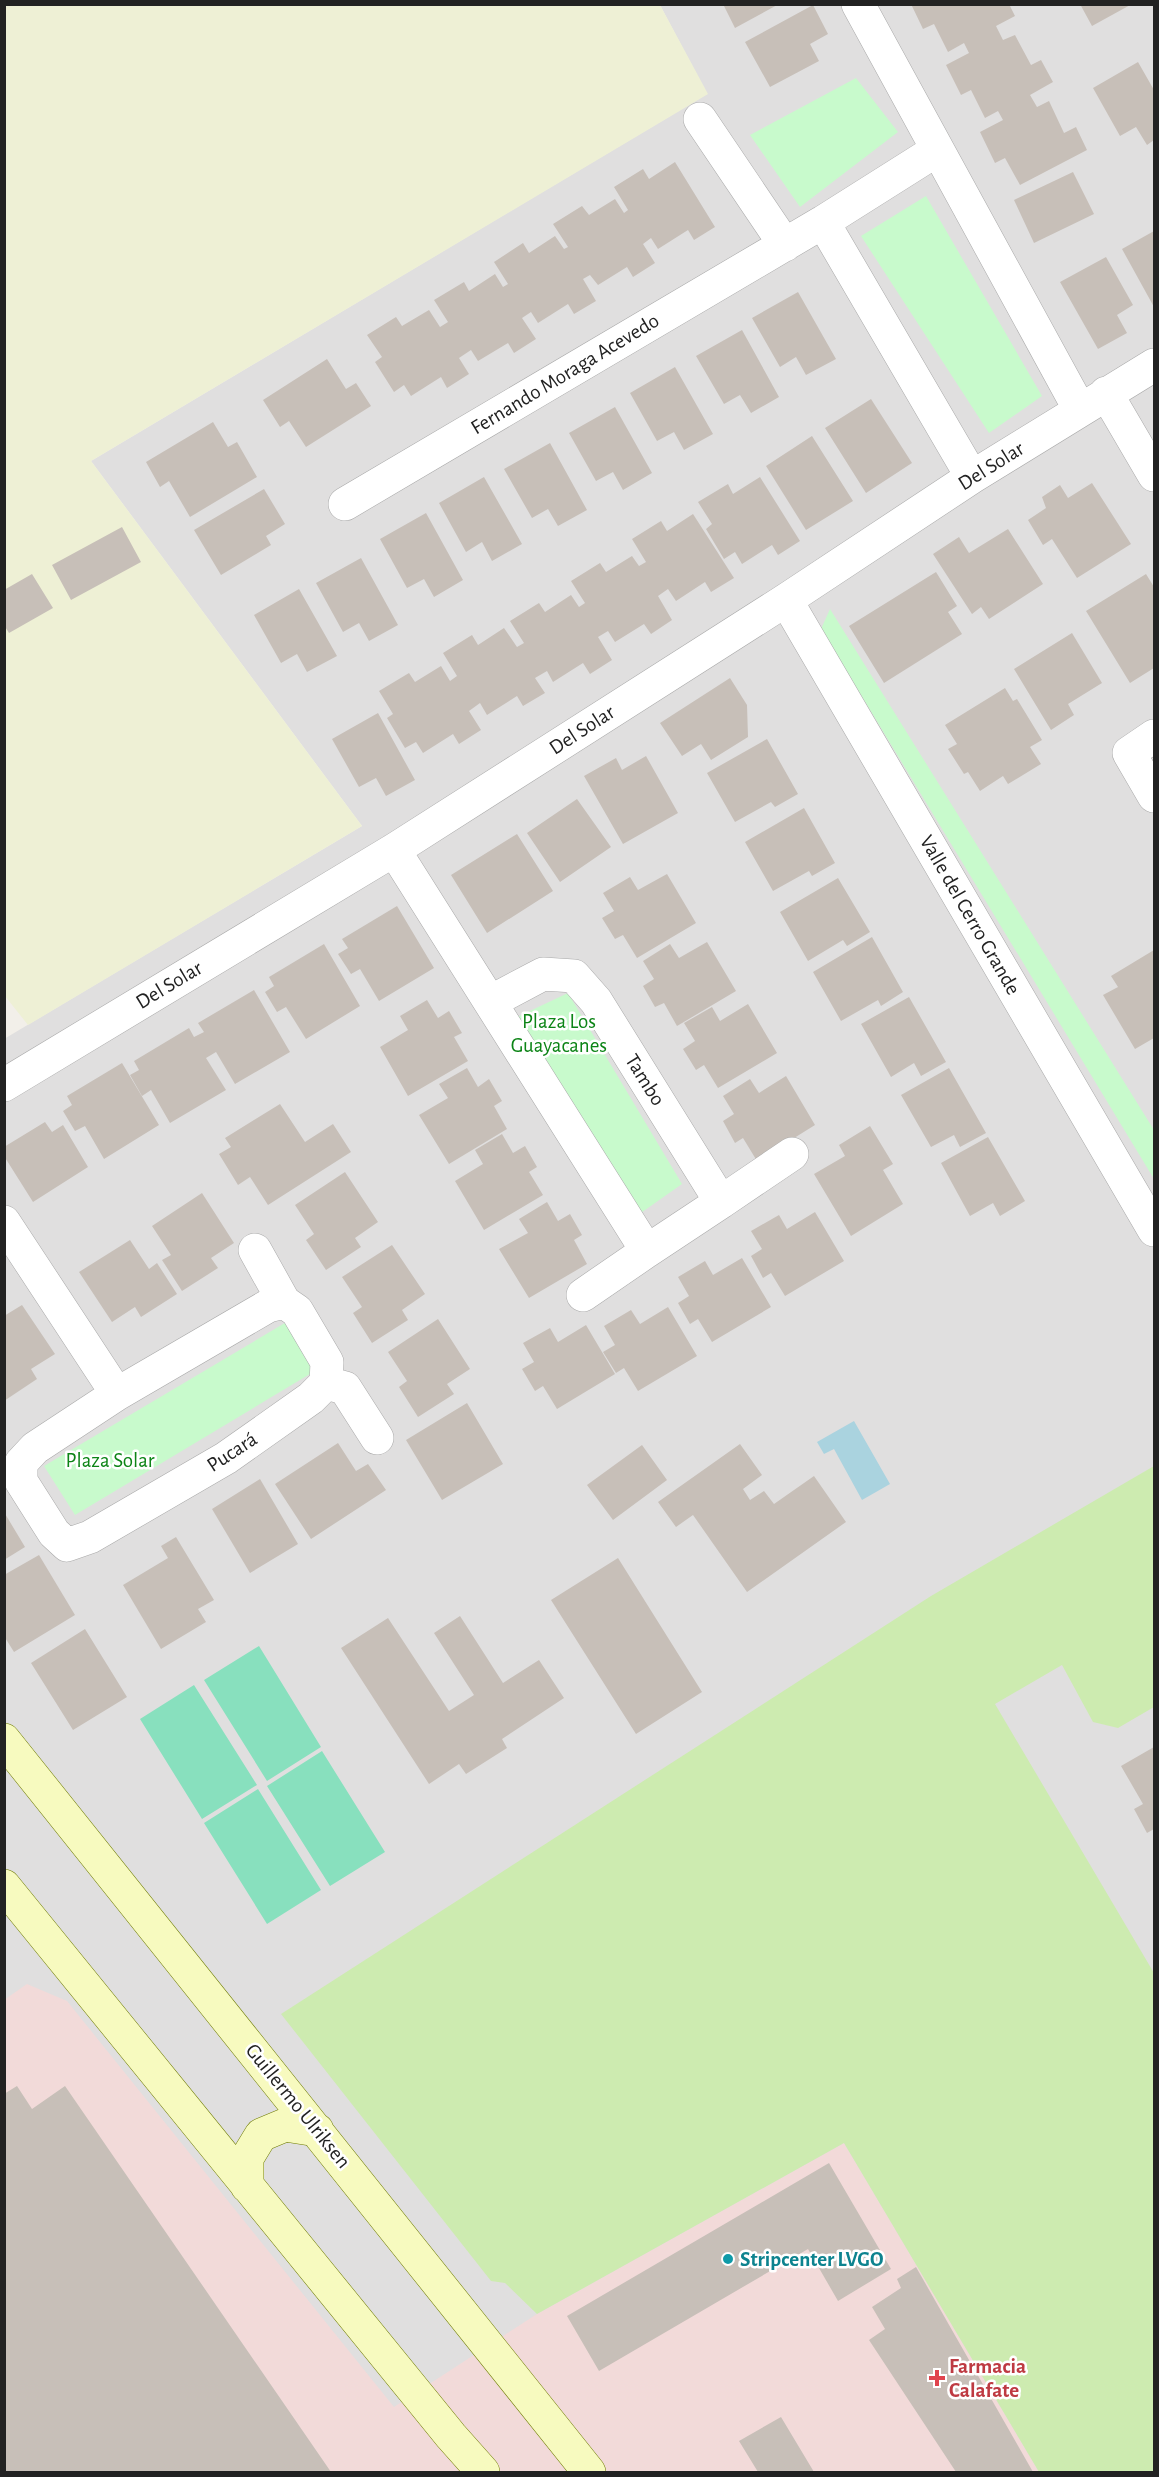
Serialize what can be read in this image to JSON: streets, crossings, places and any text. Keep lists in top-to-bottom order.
{
  "streets": {
    "main road": ["Guillermo Ulriksen"],
    "street": [
      "Fernando Moraga Acevedo",
      "Del Solar",
      "Valle del Cerro Grande",
      "Tambo",
      "Pucará"
    ]
  },
  "crossings": [
    ["Del Solar", "Valle del Cerro Grande"]
  ],
  "parks": ["Plaza Los Guayacanes", "Plaza Solar"],
  "places": {
    "other": ["Stripcenter LVGO"],
    "health": ["Farmacia Calafate"]
  }
}
